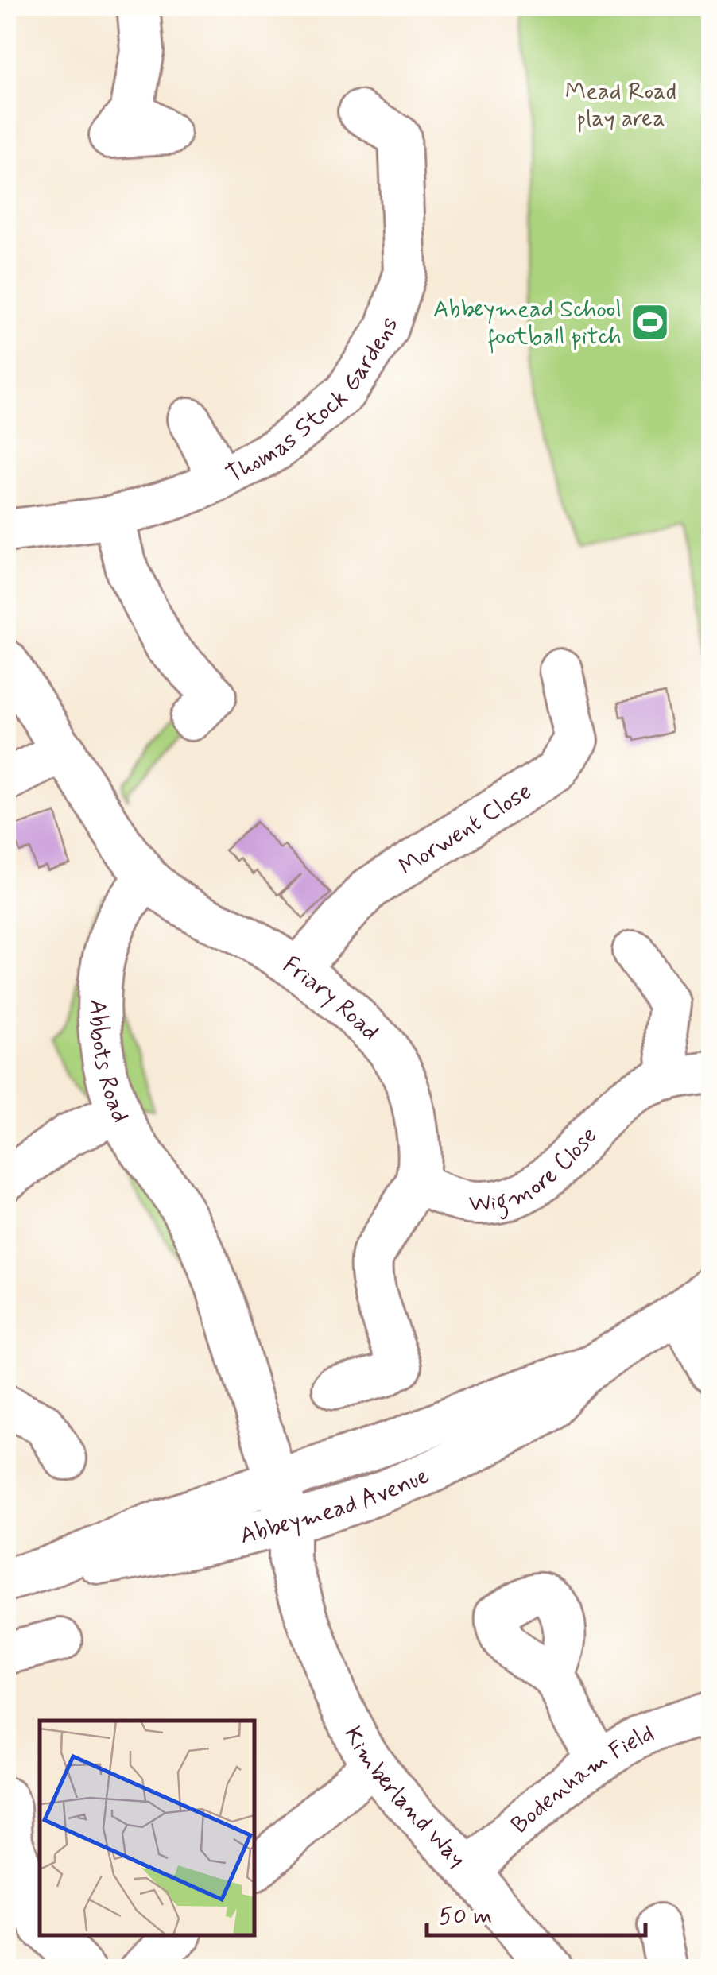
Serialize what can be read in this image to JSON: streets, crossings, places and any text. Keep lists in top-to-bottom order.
{
  "streets": {
    "street": [
      "Thomas Stock Gardens",
      "Morwent Close",
      "Friary Road",
      "Abbots Road",
      "Wigmore Close",
      "Abbeymead Avenue",
      "Bodenham Field",
      "Kimberland Way"
    ]
  },
  "crossings": [
    ["Morwent Close", "Friary Road"],
    ["Friary Road", "Abbots Road"],
    ["Friary Road", "Wigmore Close"],
    ["Abbots Road", "Abbeymead Avenue"],
    ["Abbots Road", "Kimberland Way"],
    ["Abbeymead Avenue", "Kimberland Way"],
    ["Bodenham Field", "Kimberland Way"]
  ],
  "parks": ["Mead Road play area"],
  "places": {
    "sports": ["Abbeymead School football pitch"]
  },
  "scale_bar": "50 m"
}
